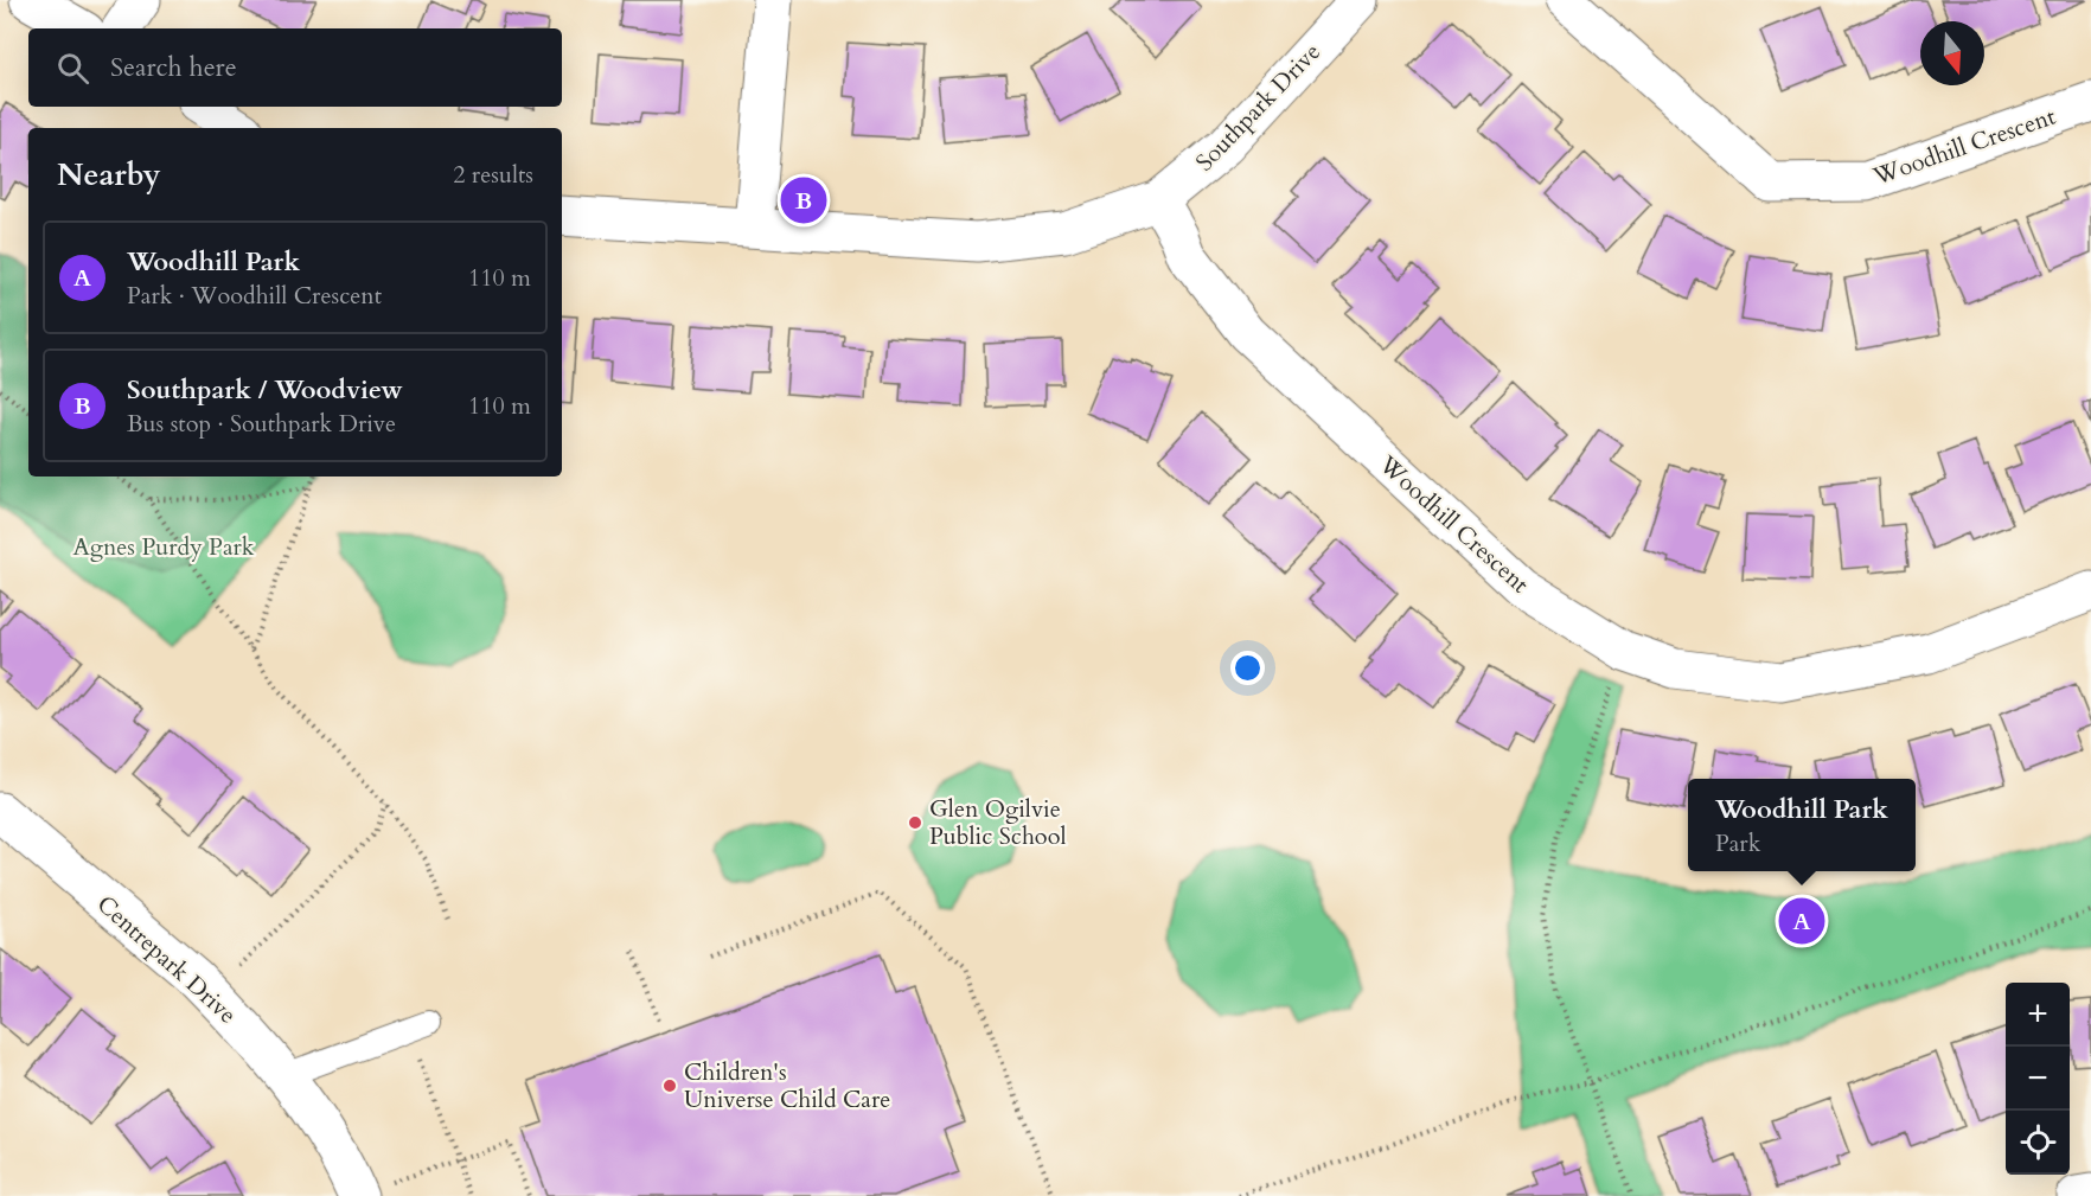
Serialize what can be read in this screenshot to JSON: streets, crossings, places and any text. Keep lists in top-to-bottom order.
{
  "streets": {
    "street": ["Southpark Drive", "Woodhill Crescent", "Centrepark Drive"]
  },
  "crossings": [
    ["Southpark Drive", "Woodhill Crescent"]
  ],
  "parks": ["Agnes Purdy Park"],
  "places": ["Glen Ogilvie Public School", "Children's Universe Child Care"],
  "north": "bottom",
  "page": {
    "search": "Search here",
    "heading": ["Nearby", "2 results"],
    "pins": ["B", "A"],
    "list": [
      {
        "mark": "A",
        "name": "Woodhill Park",
        "note": "Park · Woodhill Crescent",
        "value": "110 m"
      },
      {
        "mark": "B",
        "name": "Southpark / Woodview",
        "note": "Bus stop · Southpark Drive",
        "value": "110 m"
      }
    ],
    "popup": ["Woodhill Park", "Park"],
    "map_buttons": ["+", "−"]
  }
}
